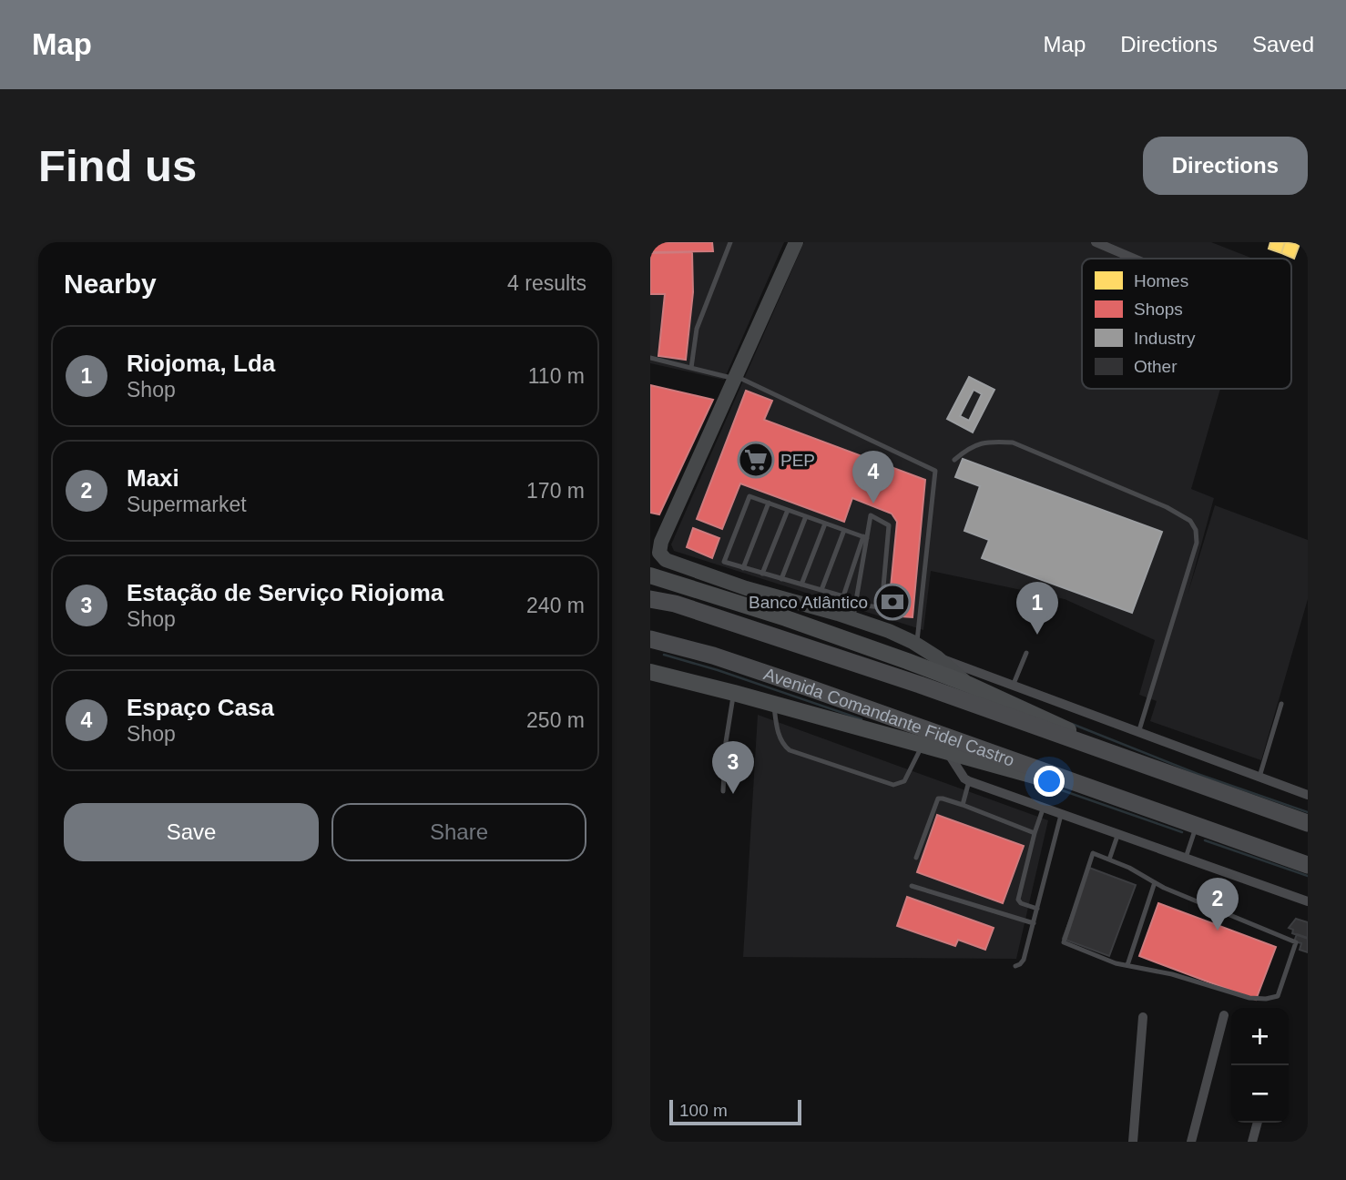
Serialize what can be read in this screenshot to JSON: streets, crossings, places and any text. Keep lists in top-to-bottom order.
{
  "streets": {
    "highway": ["Avenida Comandante Fidel Castro"]
  },
  "places": {
    "supermarket": ["PEP"],
    "bank": ["Banco Atlântico"]
  },
  "legend": [
    "Homes",
    "Shops",
    "Industry",
    "Other"
  ],
  "scale_bar": "100 m",
  "page": {
    "header": "Map",
    "nav": ["Map", "Directions", "Saved"],
    "buttons": [
      "Directions",
      ["Save", "Share"]
    ],
    "title": "Find us",
    "heading": ["Nearby", "4 results"],
    "list": [
      {
        "mark": "1",
        "name": "Riojoma, Lda",
        "note": "Shop",
        "value": "110 m"
      },
      {
        "mark": "2",
        "name": "Maxi",
        "note": "Supermarket",
        "value": "170 m"
      },
      {
        "mark": "3",
        "name": "Estação de Serviço Riojoma",
        "note": "Shop",
        "value": "240 m"
      },
      {
        "mark": "4",
        "name": "Espaço Casa",
        "note": "Shop",
        "value": "250 m"
      }
    ],
    "pins": [
      "4",
      "1",
      "3",
      "2"
    ],
    "map_buttons": ["+", "−"],
    "scale": "100 m"
  }
}
